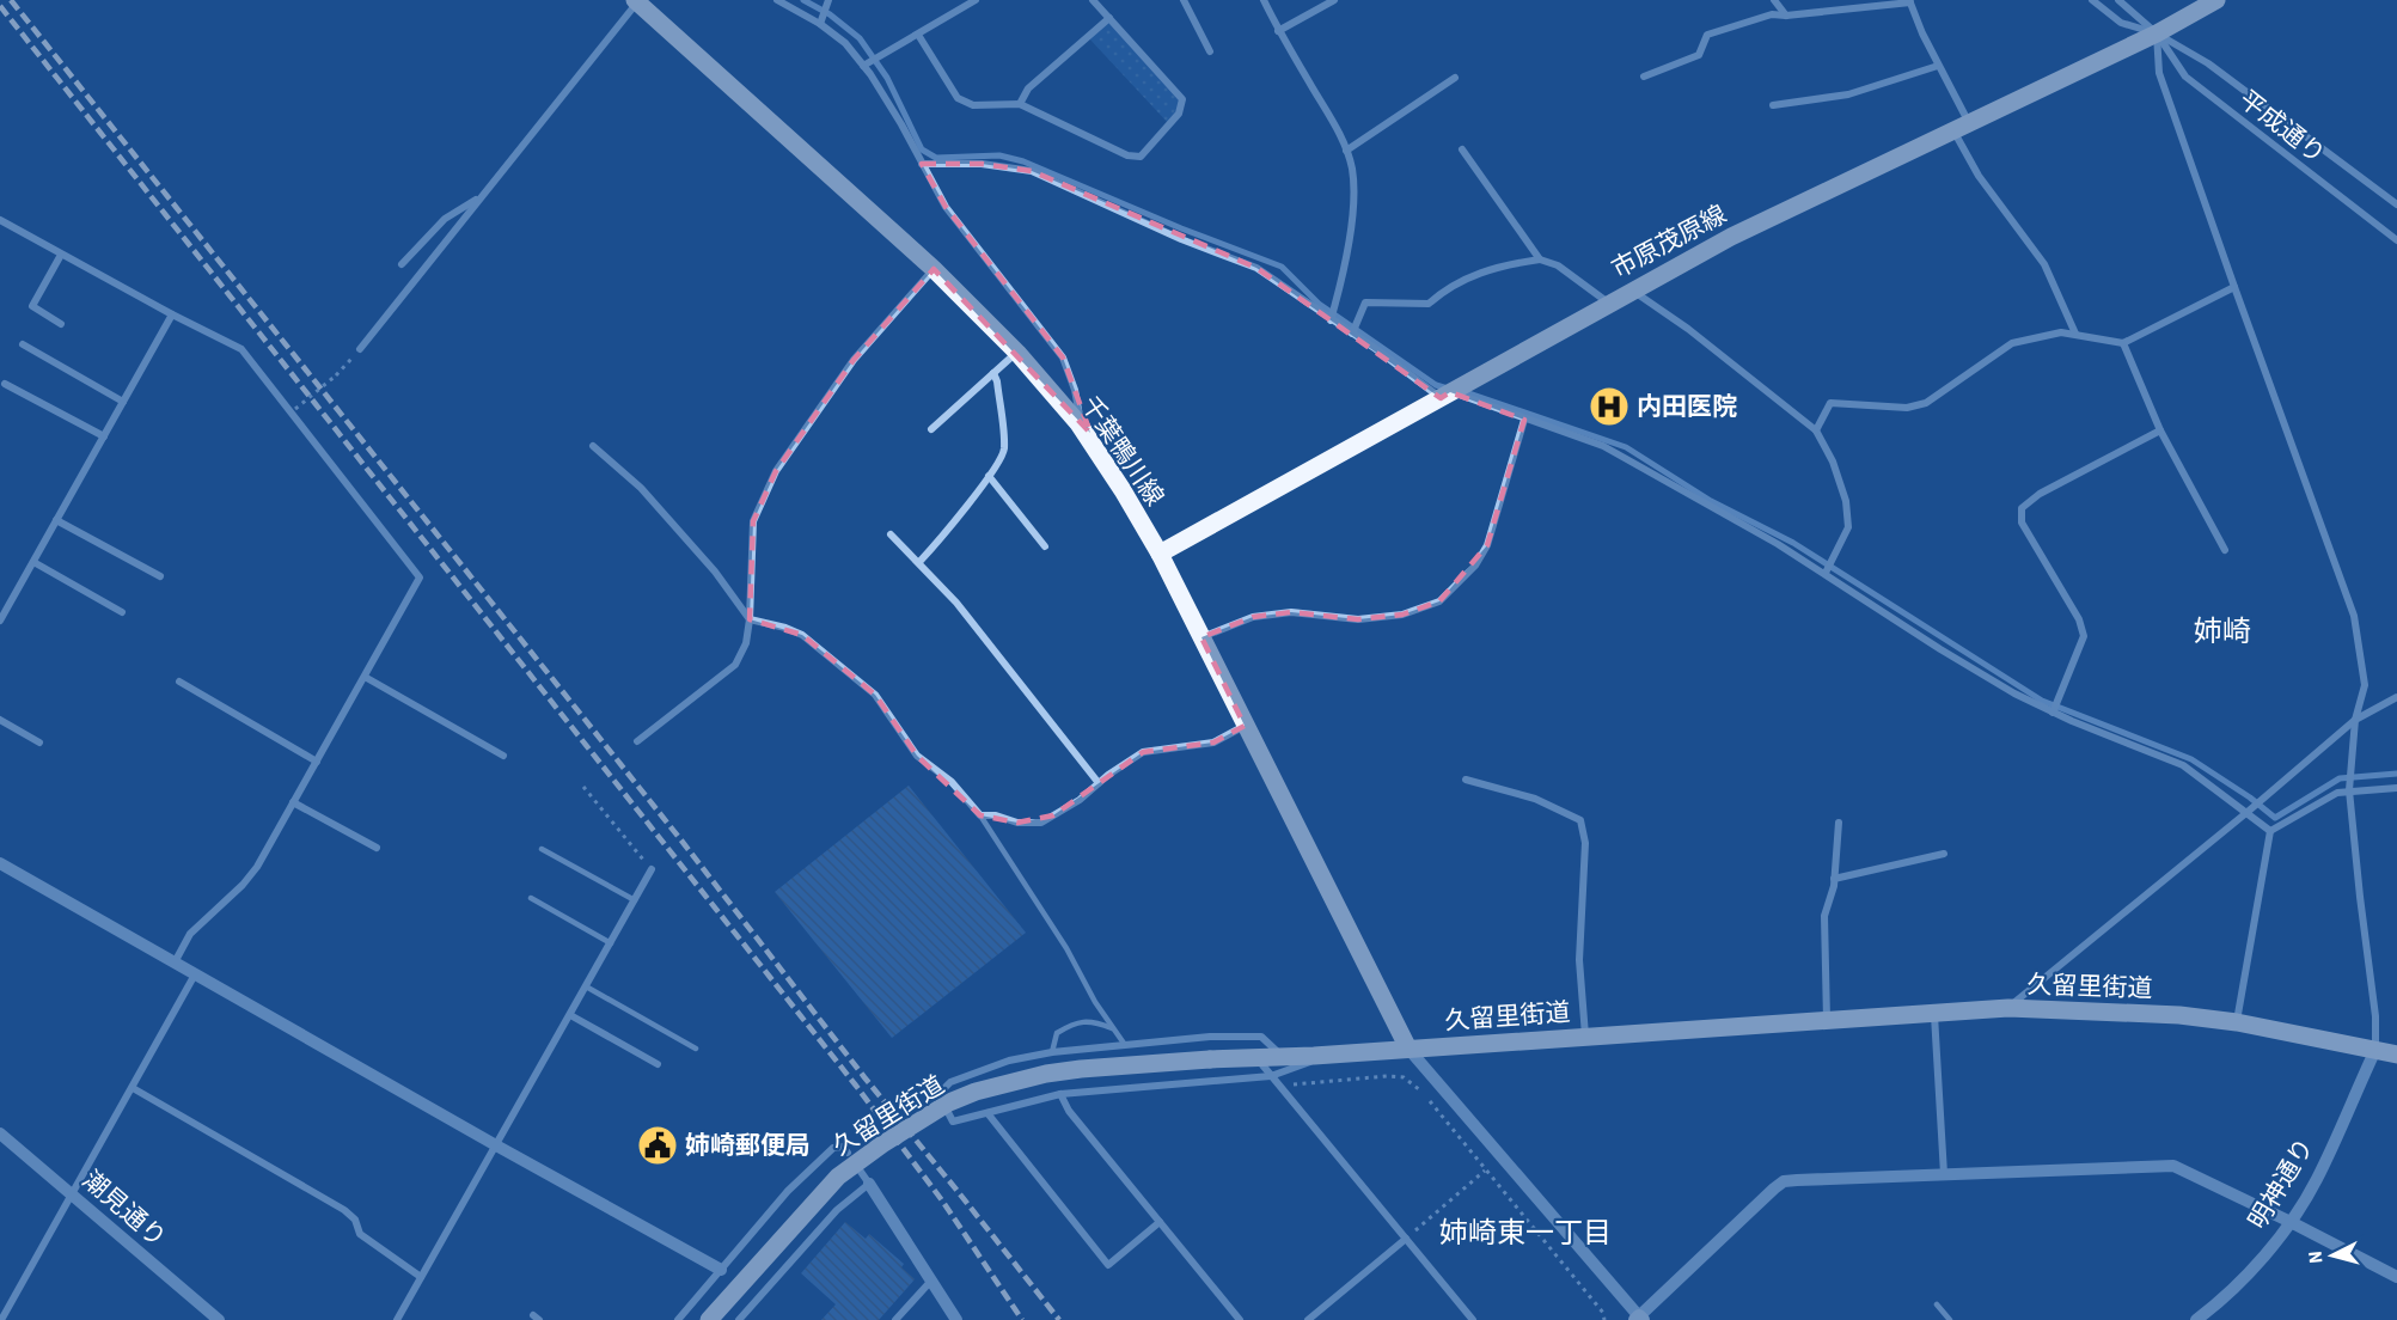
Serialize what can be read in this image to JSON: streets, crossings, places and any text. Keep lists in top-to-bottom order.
{
  "streets": {
    "main road": ["市原茂原線", "千葉鴨川線", "久留里街道"],
    "street": ["平成通り", "明神通り", "潮見通り"]
  },
  "crossings": [
    ["平成通り", "市原茂原線"],
    ["市原茂原線", "千葉鴨川線"],
    ["千葉鴨川線", "久留里街道"],
    ["久留里街道", "明神通り"]
  ],
  "districts": ["姉崎", "姉崎東一丁目"],
  "places": {
    "hospital": ["内田医院"],
    "public building": ["姉崎郵便局"]
  },
  "north": "left"
}
